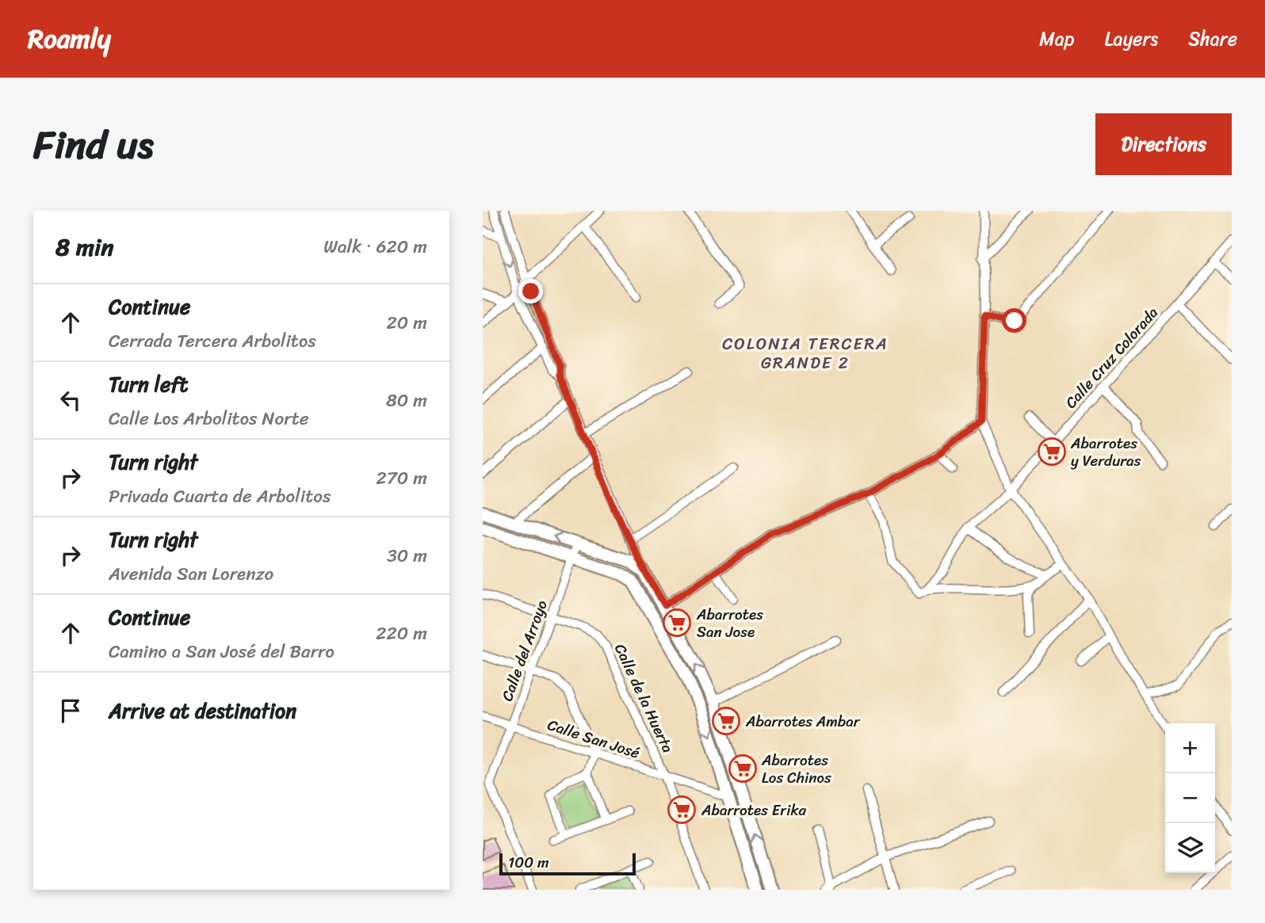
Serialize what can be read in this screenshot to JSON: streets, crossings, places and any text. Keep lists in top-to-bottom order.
{
  "streets": {
    "street": [
      "Calle Cruz Colorada",
      "Calle del Arroyo",
      "Calle de la Huerta",
      "Calle San José"
    ]
  },
  "crossings": [
    ["Calle del Arroyo", "Calle de la Huerta"],
    ["Calle del Arroyo", "Calle San José"],
    ["Calle de la Huerta", "Calle San José"]
  ],
  "districts": ["COLONIA TERCERA GRANDE 2"],
  "places": {
    "supermarket": [
      "Abarrotes y Verduras",
      "Abarrotes San Jose",
      "Abarrotes Ambar",
      "Abarrotes Los Chinos",
      "Abarrotes Erika"
    ]
  },
  "scale_bar": "100 m",
  "page": {
    "header": "Roamly",
    "nav": ["Map", "Layers", "Share"],
    "title": "Find us",
    "buttons": "Directions",
    "heading": ["8 min", "Walk · 620 m"],
    "list": [
      ["Continue", "Cerrada Tercera Arbolitos", "20 m"],
      ["Turn left", "Calle Los Arbolitos Norte", "80 m"],
      ["Turn right", "Privada Cuarta de Arbolitos", "270 m"],
      ["Turn right", "Avenida San Lorenzo", "30 m"],
      ["Continue", "Camino a San José del Barro", "220 m"],
      "Arrive at destination"
    ],
    "map_buttons": ["+", "−"],
    "scale": "100 m"
  }
}
